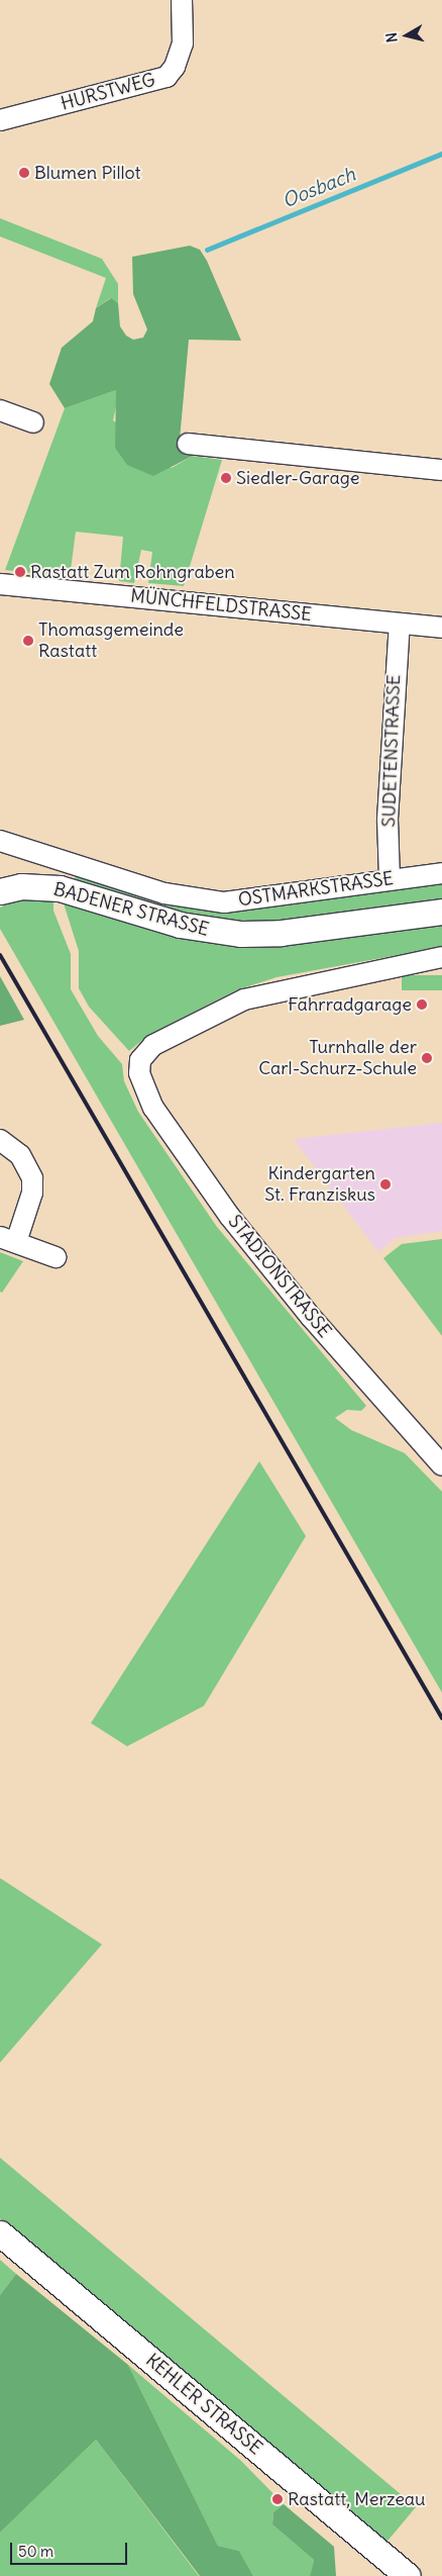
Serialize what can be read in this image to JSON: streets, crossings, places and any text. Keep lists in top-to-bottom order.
{
  "streets": {
    "main road": ["BADENER STRASSE", "KEHLER STRASSE"],
    "street": [
      "HURSTWEG",
      "MÜNCHFELDSTRASSE",
      "SUDETENSTRASSE",
      "OSTMARKSTRASSE",
      "STADIONSTRASSE"
    ]
  },
  "crossings": [
    ["MÜNCHFELDSTRASSE", "SUDETENSTRASSE"],
    ["SUDETENSTRASSE", "OSTMARKSTRASSE"]
  ],
  "water": ["Oosbach"],
  "places": [
    "Blumen Pillot",
    "Siedler-Garage",
    "Rastatt Zum Rohngraben",
    "Thomasgemeinde Rastatt",
    "Fahrradgarage",
    "Turnhalle der Carl-Schurz-Schule",
    "Kindergarten St. Franziskus",
    "Rastatt, Merzeau"
  ],
  "scale_bar": "50 m",
  "north": "left"
}
